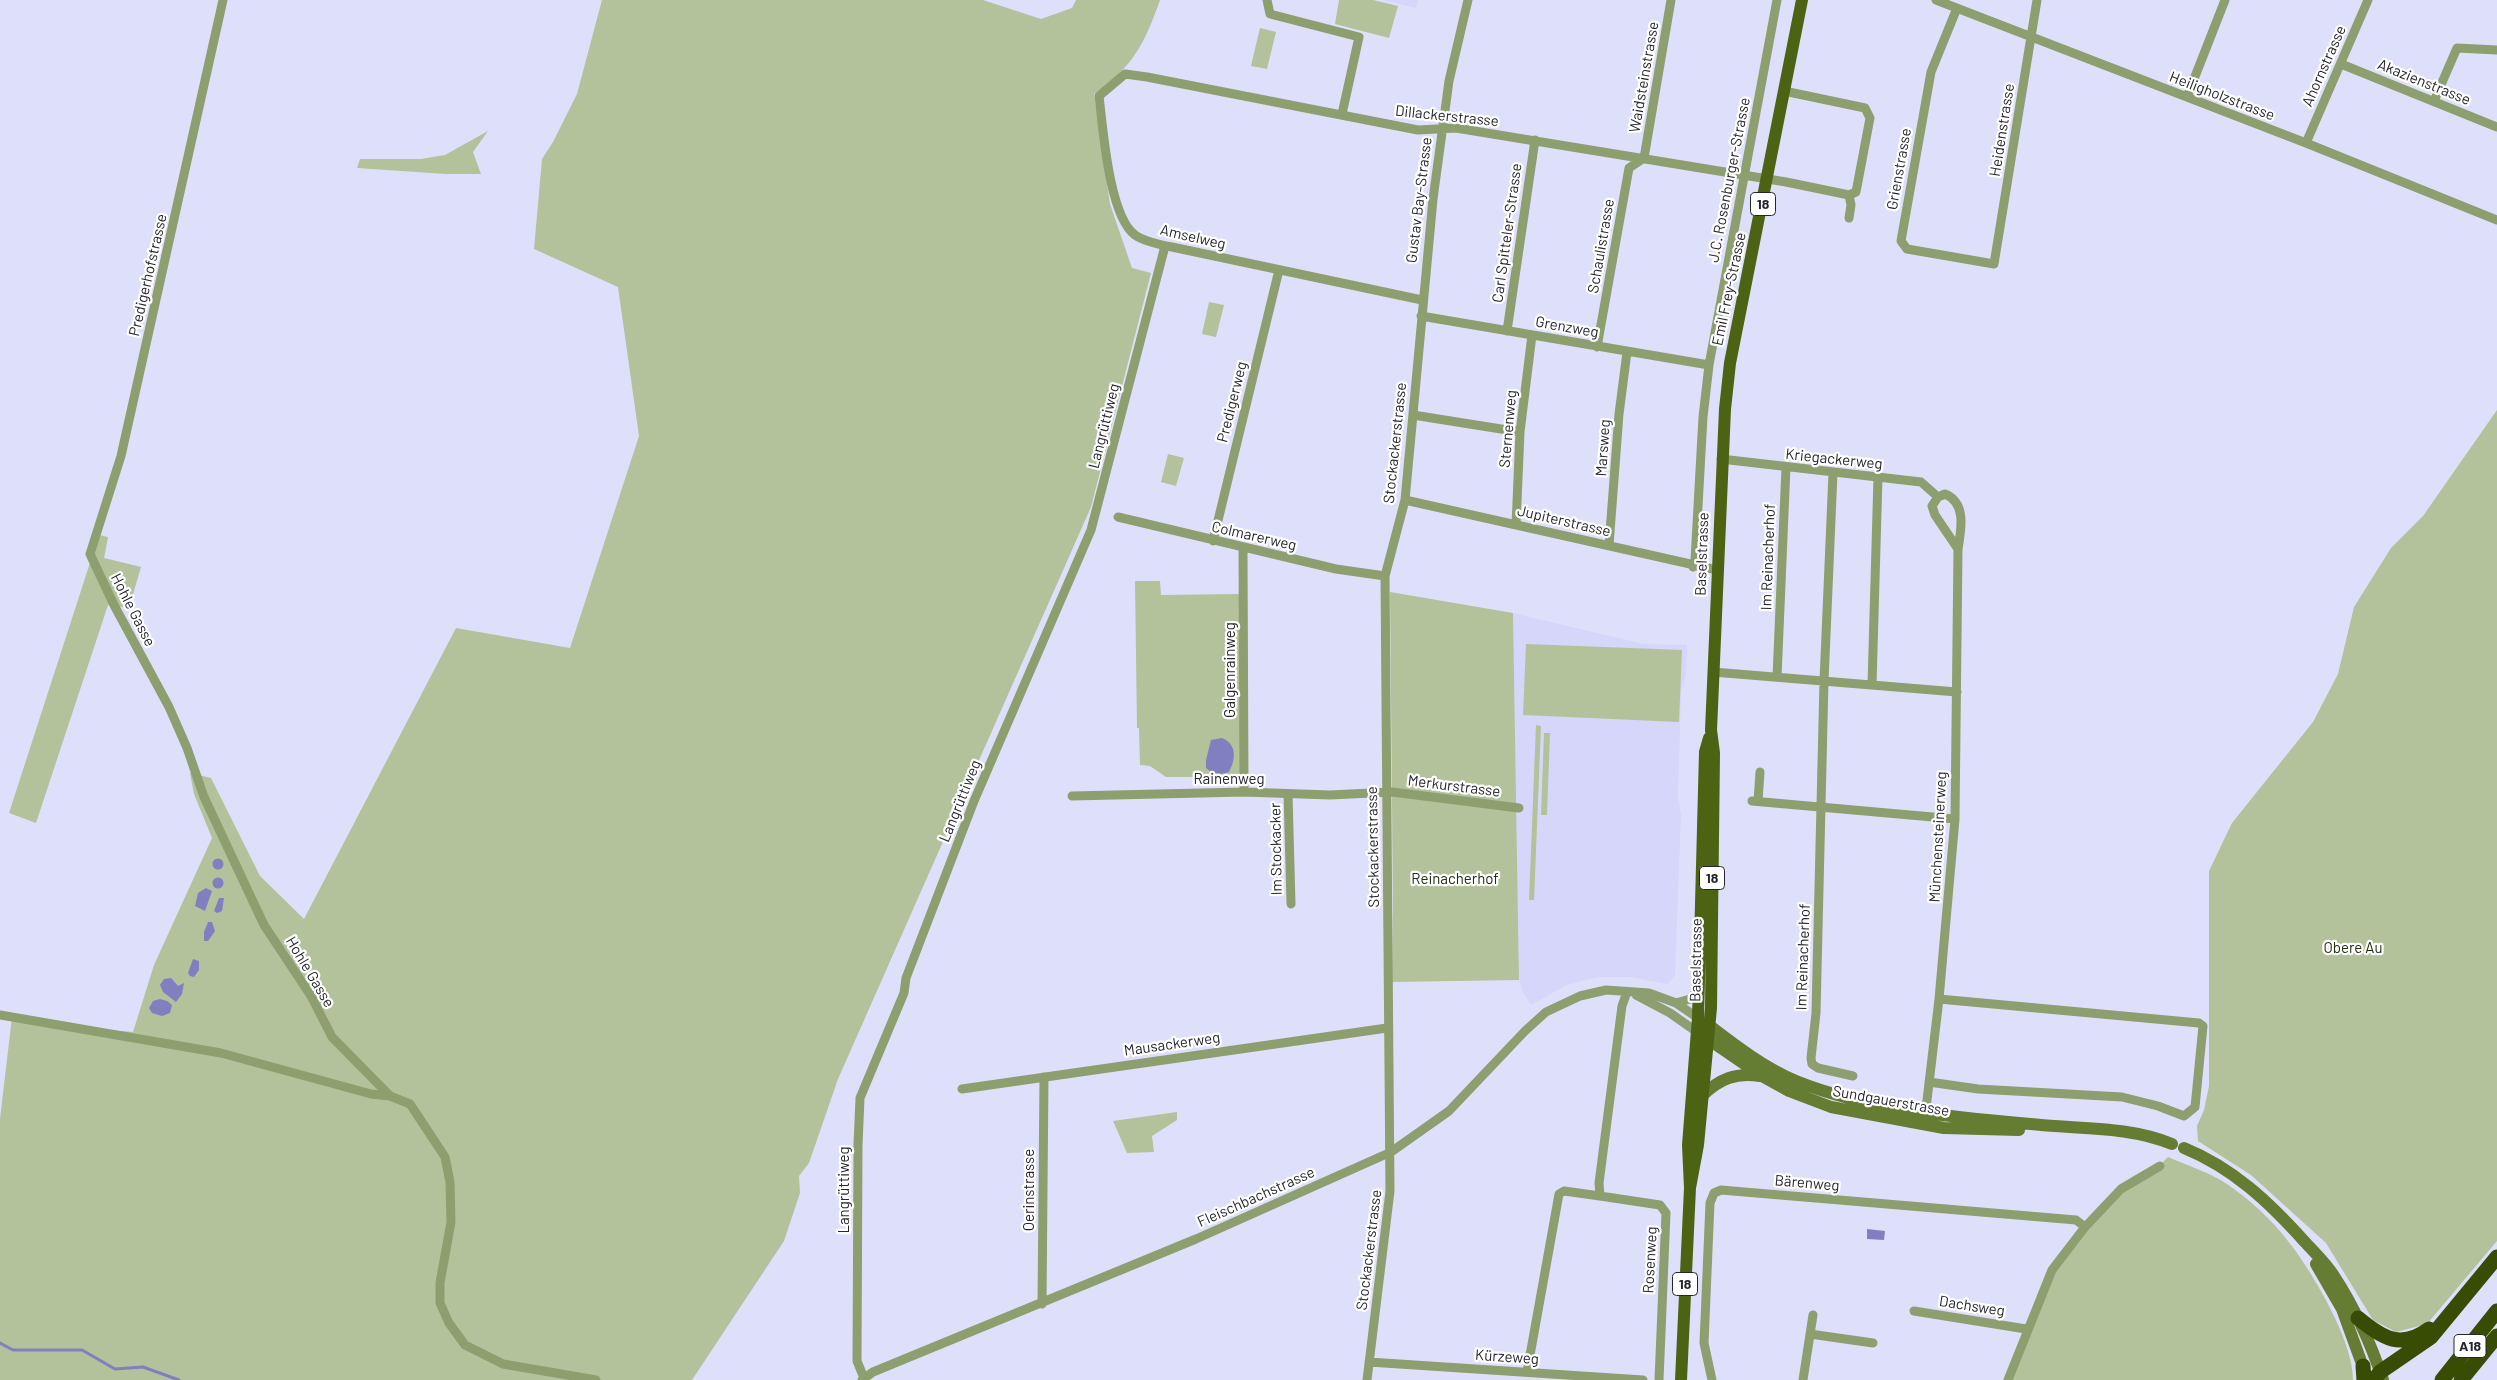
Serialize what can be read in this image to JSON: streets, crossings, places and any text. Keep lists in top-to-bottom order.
{
  "streets": {
    "highway": ["A18"],
    "main road": [
      "18",
      "Emil Frey-Strasse",
      "Baselstrasse",
      "Sundgauerstrasse"
    ],
    "street": [
      "Ahornstrasse",
      "Waidsteinstrasse",
      "Akazienstrasse",
      "Heiligholzstrasse",
      "Dillackerstrasse",
      "Heidenstrasse",
      "Grienstrasse",
      "J.C. Rosenburger-Strasse",
      "Gustav Bay-Strasse",
      "Carl Spitteler-Strasse",
      "Amselweg",
      "Schaulistrasse",
      "Predigerhofstrasse",
      "Grenzweg",
      "Predigerweg",
      "Langrüttiweg",
      "Sternenweg",
      "Stockackerstrasse",
      "Marsweg",
      "Kriegackerweg",
      "Jupiterstrasse",
      "Colmarerweg",
      "Im Reinacherhof",
      "Hohle Gasse",
      "Galgenrainweg",
      "Rainenweg",
      "Merkurstrasse",
      "Münchensteinerweg",
      "Im Stockacker",
      "Mausackerweg",
      "Bärenweg",
      "Oerinstrasse",
      "Fleischbachstrasse",
      "Rosenweg",
      "Dachsweg",
      "Kürzeweg"
    ]
  },
  "crossings": [
    ["Ahornstrasse", "Akazienstrasse"],
    ["Ahornstrasse", "Heiligholzstrasse"],
    ["Waidsteinstrasse", "Dillackerstrasse"],
    ["Waidsteinstrasse", "Schaulistrasse"],
    ["Heiligholzstrasse", "Heidenstrasse"],
    ["Heiligholzstrasse", "Grienstrasse"],
    ["Dillackerstrasse", "J.C. Rosenburger-Strasse"],
    ["Dillackerstrasse", "Gustav Bay-Strasse"],
    ["Dillackerstrasse", "Carl Spitteler-Strasse"],
    ["Dillackerstrasse", "Amselweg"],
    ["Dillackerstrasse", "Schaulistrasse"],
    ["Dillackerstrasse", "Emil Frey-Strasse"],
    ["Heidenstrasse", "Grienstrasse"],
    ["J.C. Rosenburger-Strasse", "Grenzweg"],
    ["J.C. Rosenburger-Strasse", "Baselstrasse"],
    ["Gustav Bay-Strasse", "Amselweg"],
    ["Gustav Bay-Strasse", "Grenzweg"],
    ["Gustav Bay-Strasse", "Stockackerstrasse"],
    ["Carl Spitteler-Strasse", "Grenzweg"],
    ["Amselweg", "Predigerweg"],
    ["Amselweg", "Langrüttiweg"],
    ["Schaulistrasse", "Grenzweg"],
    ["Predigerhofstrasse", "Hohle Gasse"],
    ["Emil Frey-Strasse", "Baselstrasse"],
    ["Grenzweg", "Sternenweg"],
    ["Grenzweg", "Stockackerstrasse"],
    ["Grenzweg", "Marsweg"],
    ["Grenzweg", "Baselstrasse"],
    ["Predigerweg", "Colmarerweg"],
    ["Langrüttiweg", "Fleischbachstrasse"],
    ["Sternenweg", "Jupiterstrasse"],
    ["Stockackerstrasse", "Jupiterstrasse"],
    ["Stockackerstrasse", "Colmarerweg"],
    ["Stockackerstrasse", "Rainenweg"],
    ["Stockackerstrasse", "Merkurstrasse"],
    ["Stockackerstrasse", "Mausackerweg"],
    ["Stockackerstrasse", "Fleischbachstrasse"],
    ["Stockackerstrasse", "Kürzeweg"],
    ["Marsweg", "Jupiterstrasse"],
    ["Kriegackerweg", "Baselstrasse"],
    ["Kriegackerweg", "Im Reinacherhof"],
    ["Kriegackerweg", "Münchensteinerweg"],
    ["Jupiterstrasse", "Baselstrasse"],
    ["Colmarerweg", "Galgenrainweg"],
    ["Baselstrasse", "Sundgauerstrasse"],
    ["Baselstrasse", "Fleischbachstrasse"],
    ["Galgenrainweg", "Rainenweg"],
    ["Rainenweg", "Merkurstrasse"],
    ["Rainenweg", "Im Stockacker"],
    ["Münchensteinerweg", "Sundgauerstrasse"],
    ["Mausackerweg", "Oerinstrasse"],
    ["Sundgauerstrasse", "Fleischbachstrasse"],
    ["Oerinstrasse", "Fleischbachstrasse"],
    ["Rosenweg", "Kürzeweg"]
  ],
  "parks": ["Reinacherhof", "Obere Au"]
}
